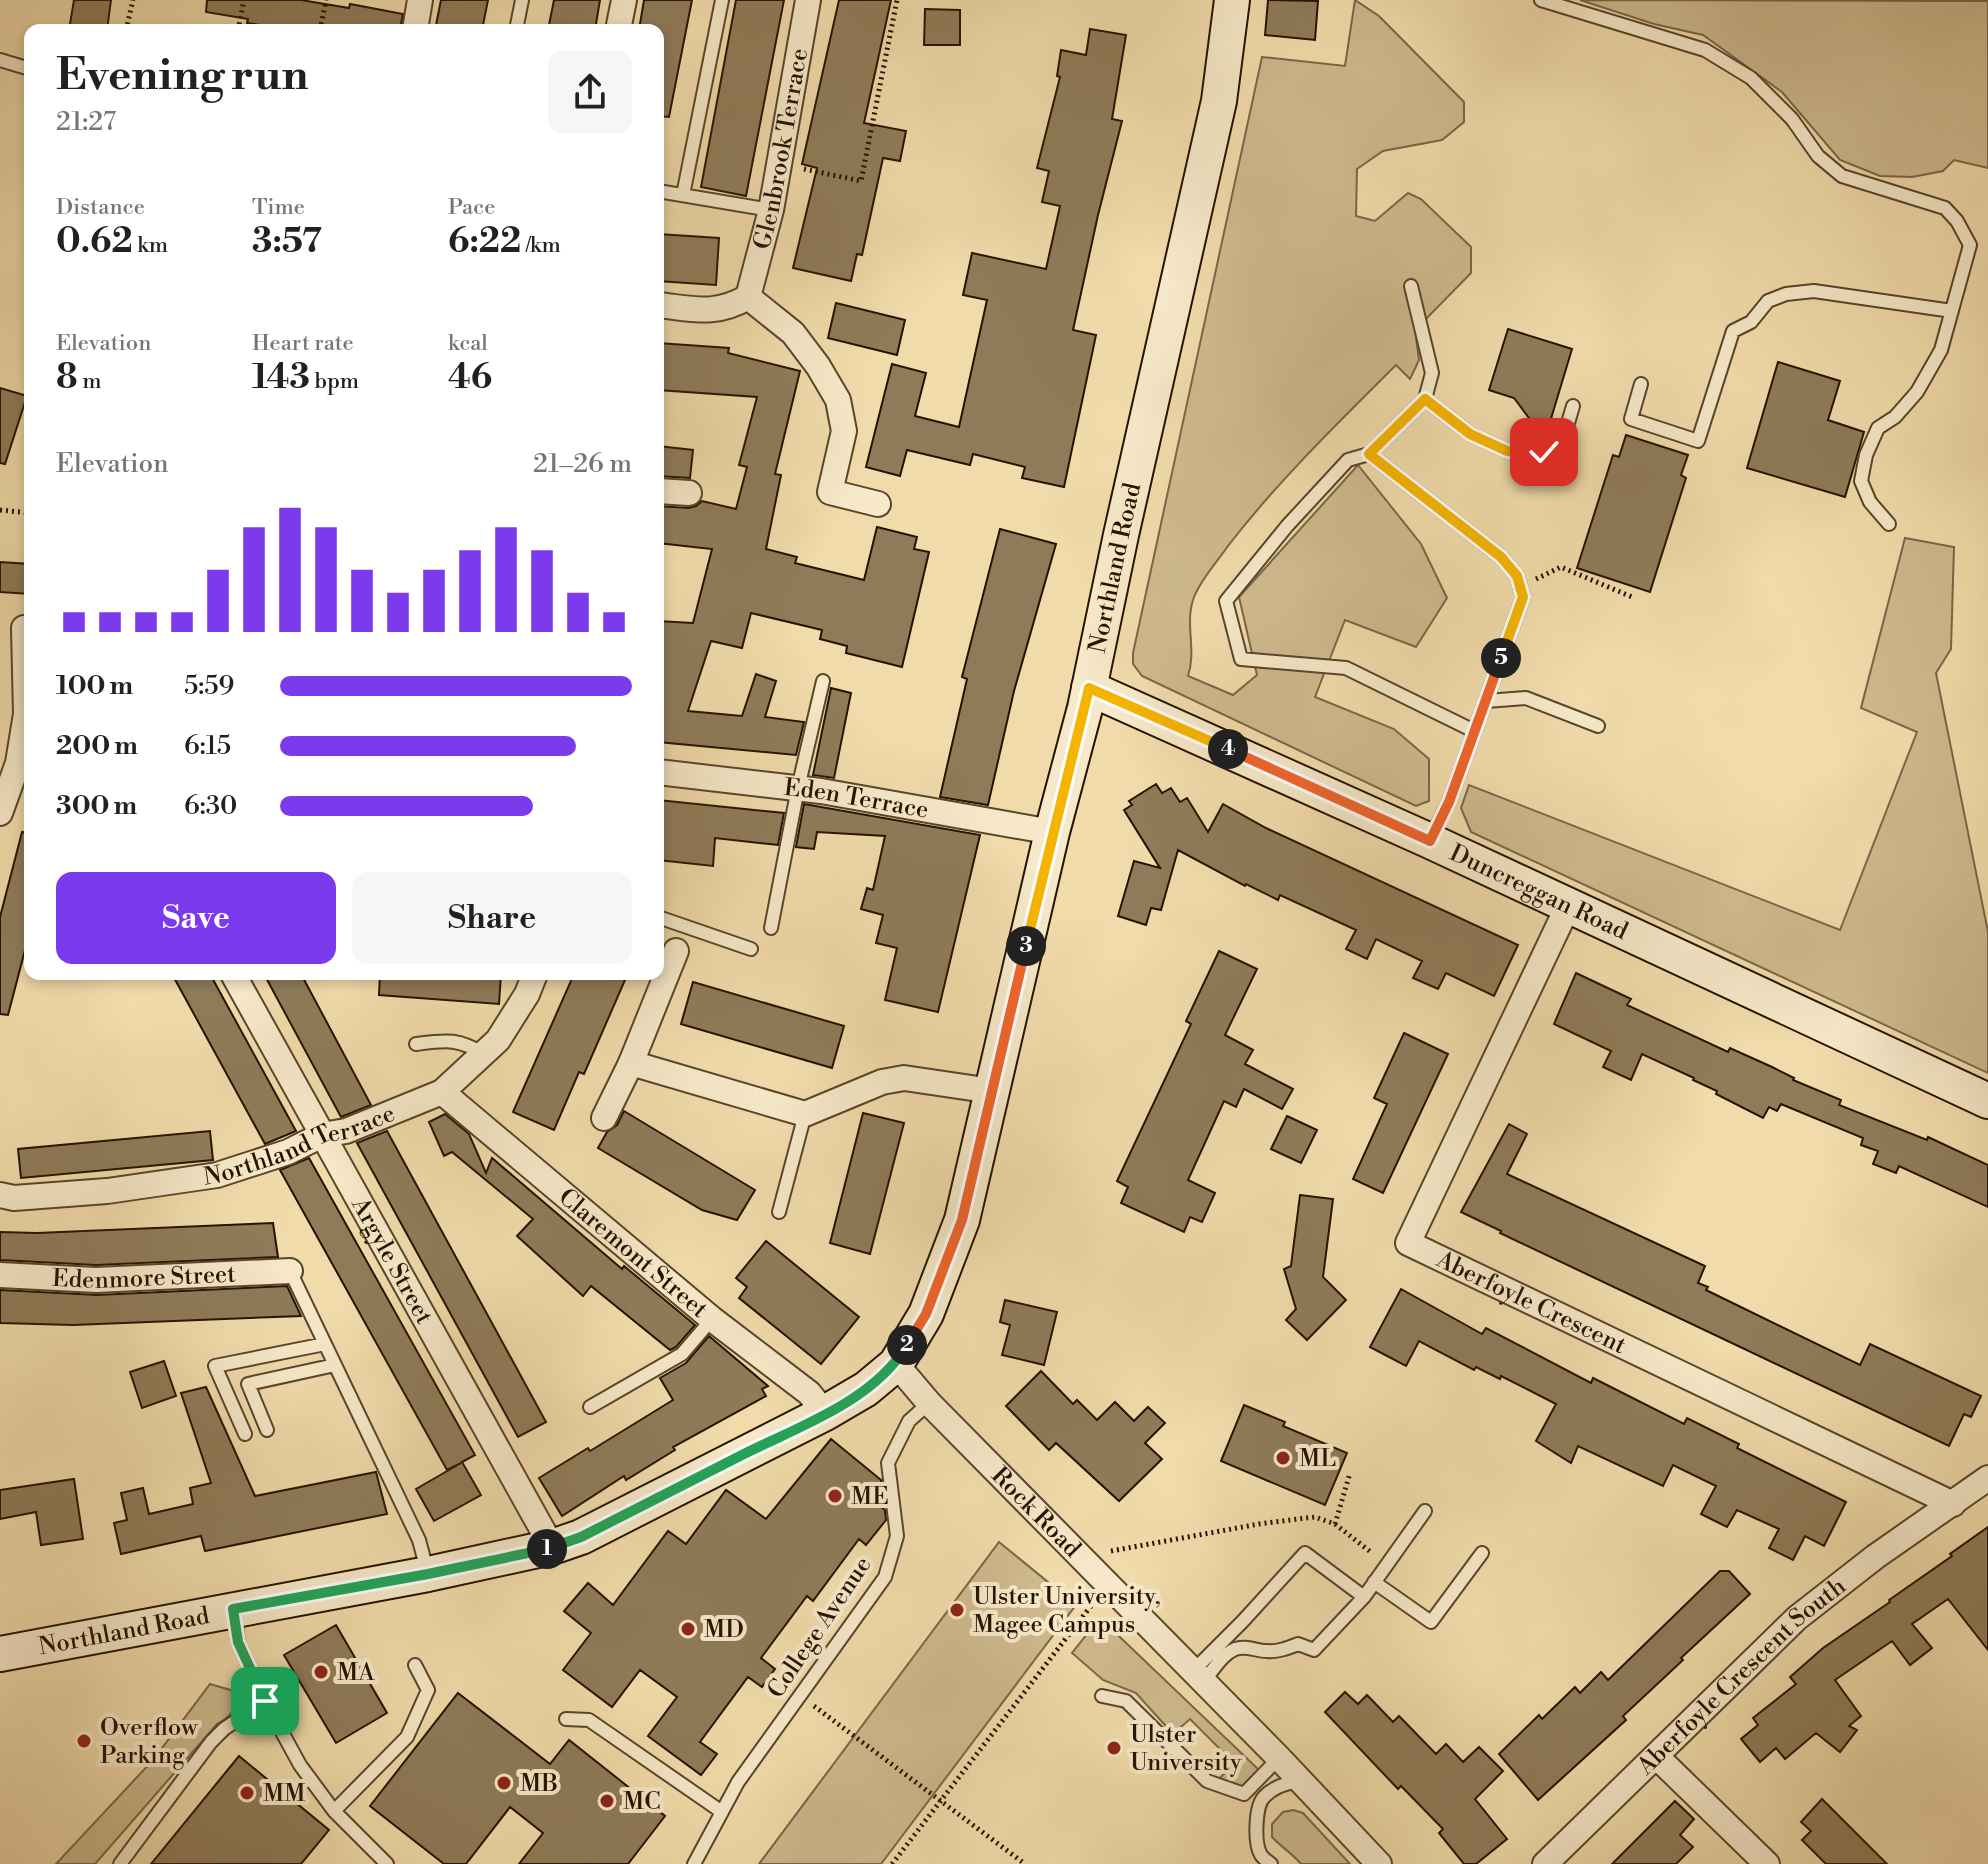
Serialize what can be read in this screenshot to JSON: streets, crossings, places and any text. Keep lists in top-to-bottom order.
{
  "streets": {
    "main road": ["Northland Road", "Duncreggan Road"],
    "street": [
      "Glenbrook Terrace",
      "Eden Terrace",
      "Northland Terrace",
      "Claremont Street",
      "Argyle Street",
      "Edenmore Street",
      "Aberfoyle Crescent",
      "Rock Road",
      "Aberfoyle Crescent South"
    ],
    "lane": ["College Avenue"]
  },
  "crossings": [
    ["Northland Road", "Eden Terrace"],
    ["Northland Road", "Duncreggan Road"],
    ["Northland Road", "Claremont Street"],
    ["Northland Road", "Argyle Street"],
    ["Northland Road", "Rock Road"],
    ["Duncreggan Road", "Aberfoyle Crescent"],
    ["Northland Terrace", "Claremont Street"],
    ["Northland Terrace", "Argyle Street"],
    ["Aberfoyle Crescent", "Aberfoyle Crescent South"],
    ["Rock Road", "College Avenue"]
  ],
  "places": [
    "ML",
    "ME",
    "Ulster University, Magee Campus",
    "MD",
    "MA",
    "Overflow Parking",
    "Ulster University",
    "MB",
    "MM",
    "MC"
  ],
  "page": {
    "heading": ["Evening run", "21:27"],
    "stats": [
      ["Distance", "0.62 km"],
      ["Time", "3:57"],
      ["Pace", "6:22 /km"],
      ["Elevation", "8 m"],
      ["Heart rate", "143 bpm"],
      ["kcal", "46"]
    ],
    "chart": ["Elevation", "21–26 m"],
    "pins": [
      "5",
      "4",
      "3",
      "2",
      "1"
    ],
    "list": [
      {
        "name": "100 m",
        "note": "5:59"
      },
      {
        "name": "200 m",
        "note": "6:15"
      },
      {
        "name": "300 m",
        "note": "6:30"
      }
    ],
    "buttons": ["Save", "Share"]
  }
}
